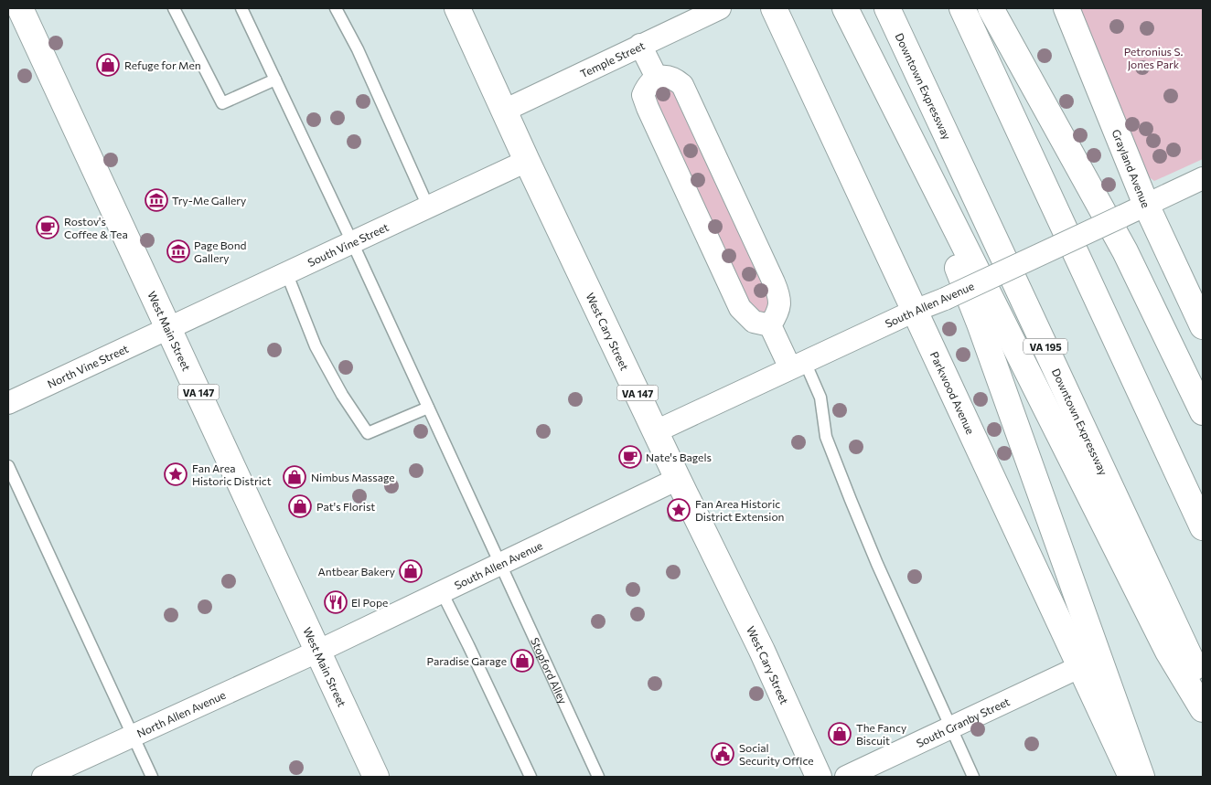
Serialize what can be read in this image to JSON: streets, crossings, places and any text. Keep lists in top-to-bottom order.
{
  "streets": {
    "main road": [
      "Downtown Expressway",
      "Grayland Avenue",
      "West Main Street",
      "West Cary Street",
      "VA 195",
      "VA 147",
      "Parkwood Avenue"
    ],
    "street": [
      "Temple Street",
      "South Vine Street",
      "South Allen Avenue",
      "North Vine Street",
      "North Allen Avenue",
      "South Granby Street"
    ],
    "lane": ["Stopford Alley"]
  },
  "crossings": [
    ["Temple Street", "West Cary Street"],
    ["Grayland Avenue", "South Allen Avenue"],
    ["South Vine Street", "West Main Street"],
    ["South Vine Street", "West Cary Street"],
    ["South Vine Street", "North Vine Street"],
    ["South Vine Street", "Stopford Alley"],
    ["South Allen Avenue", "West Main Street"],
    ["South Allen Avenue", "West Cary Street"],
    ["South Allen Avenue", "Parkwood Avenue"],
    ["South Allen Avenue", "Stopford Alley"],
    ["South Allen Avenue", "North Allen Avenue"],
    ["West Main Street", "North Vine Street"],
    ["West Main Street", "North Allen Avenue"],
    ["Parkwood Avenue", "South Granby Street"]
  ],
  "parks": ["Petronius S. Jones Park"],
  "places": {
    "shop": [
      "Refuge for Men",
      "Nimbus Massage",
      "Pat's Florist",
      "Antbear Bakery",
      "Paradise Garage",
      "The Fancy Biscuit"
    ],
    "museum": ["Try-Me Gallery", "Page Bond Gallery"],
    "cafe": ["Rostov's Coffee & Tea", "Nate's Bagels"],
    "place": ["Fan Area Historic District", "Fan Area Historic District Extension"],
    "restaurant": ["El Pope"],
    "public building": ["Social Security Office"]
  }
}
